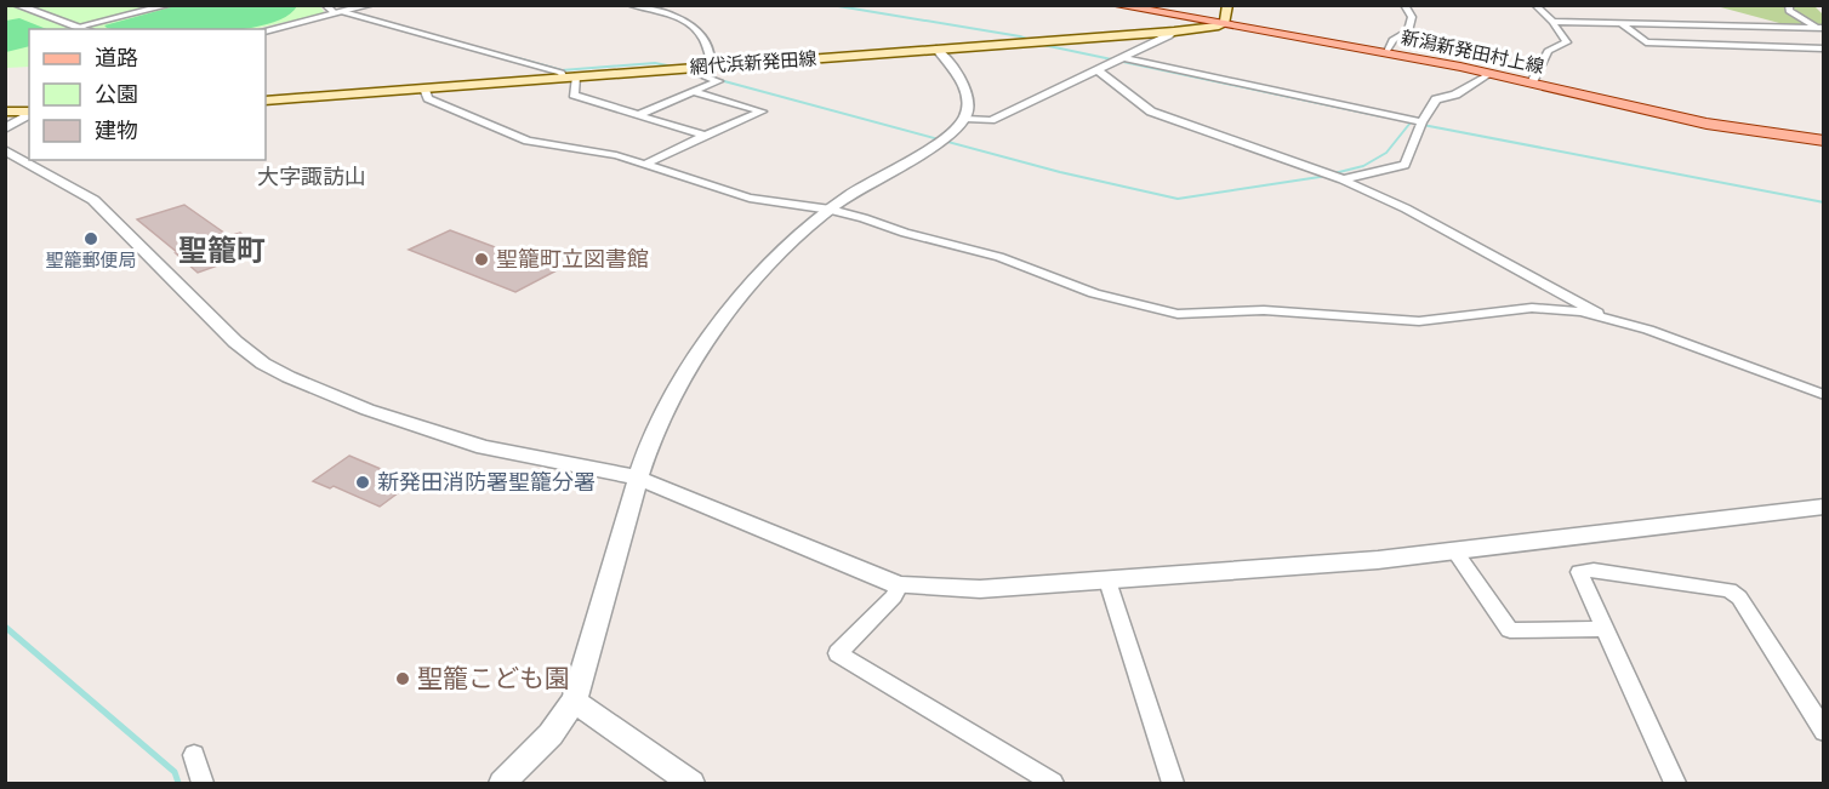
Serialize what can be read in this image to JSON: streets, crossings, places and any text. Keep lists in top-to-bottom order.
{
  "streets": {
    "main road": ["新潟新発田村上線", "網代浜新発田線"]
  },
  "crossings": [
    ["新潟新発田村上線", "網代浜新発田線"]
  ],
  "districts": ["大字諏訪山", "聖籠町"],
  "places": [
    "聖籠郵便局",
    "聖籠町立図書館",
    "新発田消防署聖籠分署",
    "聖籠こども園"
  ],
  "legend": ["道路", "公園", "建物"]
}
